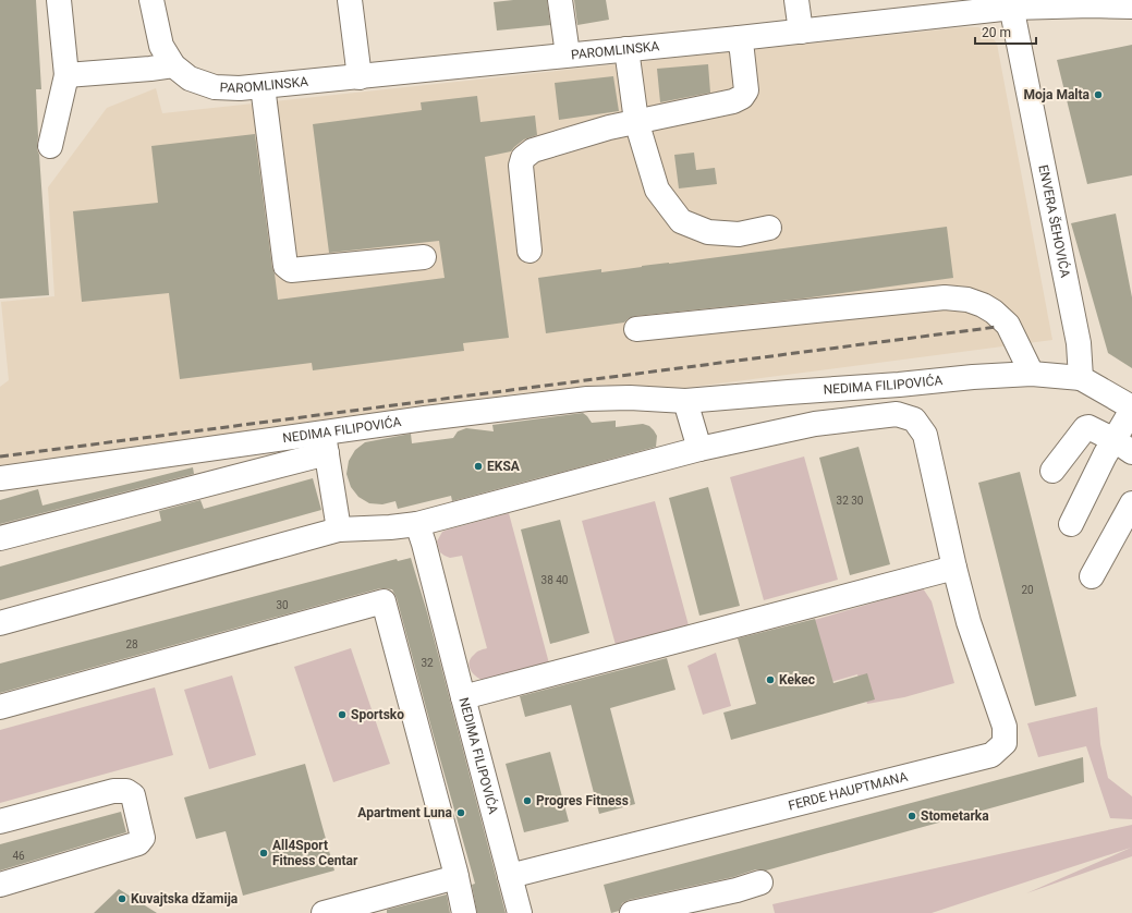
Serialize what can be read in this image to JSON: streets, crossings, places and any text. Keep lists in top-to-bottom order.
{
  "streets": {
    "street": [
      "PAROMLINSKA",
      "ENVERA ŠEHOVIĆA",
      "NEDIMA FILIPOVIĆA",
      "FERDE HAUPTMANA"
    ]
  },
  "crossings": [
    ["PAROMLINSKA", "ENVERA ŠEHOVIĆA"],
    ["ENVERA ŠEHOVIĆA", "NEDIMA FILIPOVIĆA"],
    ["NEDIMA FILIPOVIĆA", "FERDE HAUPTMANA"]
  ],
  "places": [
    "Moja Malta",
    "EKSA",
    "Kekec",
    "Sportsko",
    "Progres Fitness",
    "Apartment Luna",
    "Stometarka",
    "All4Sport Fitness Centar",
    "Kuvajtska džamija"
  ],
  "house_numbers": [
    "32 30",
    "38 40",
    "20",
    "30",
    "28",
    "32",
    "46"
  ],
  "scale_bar": "20 m"
}
